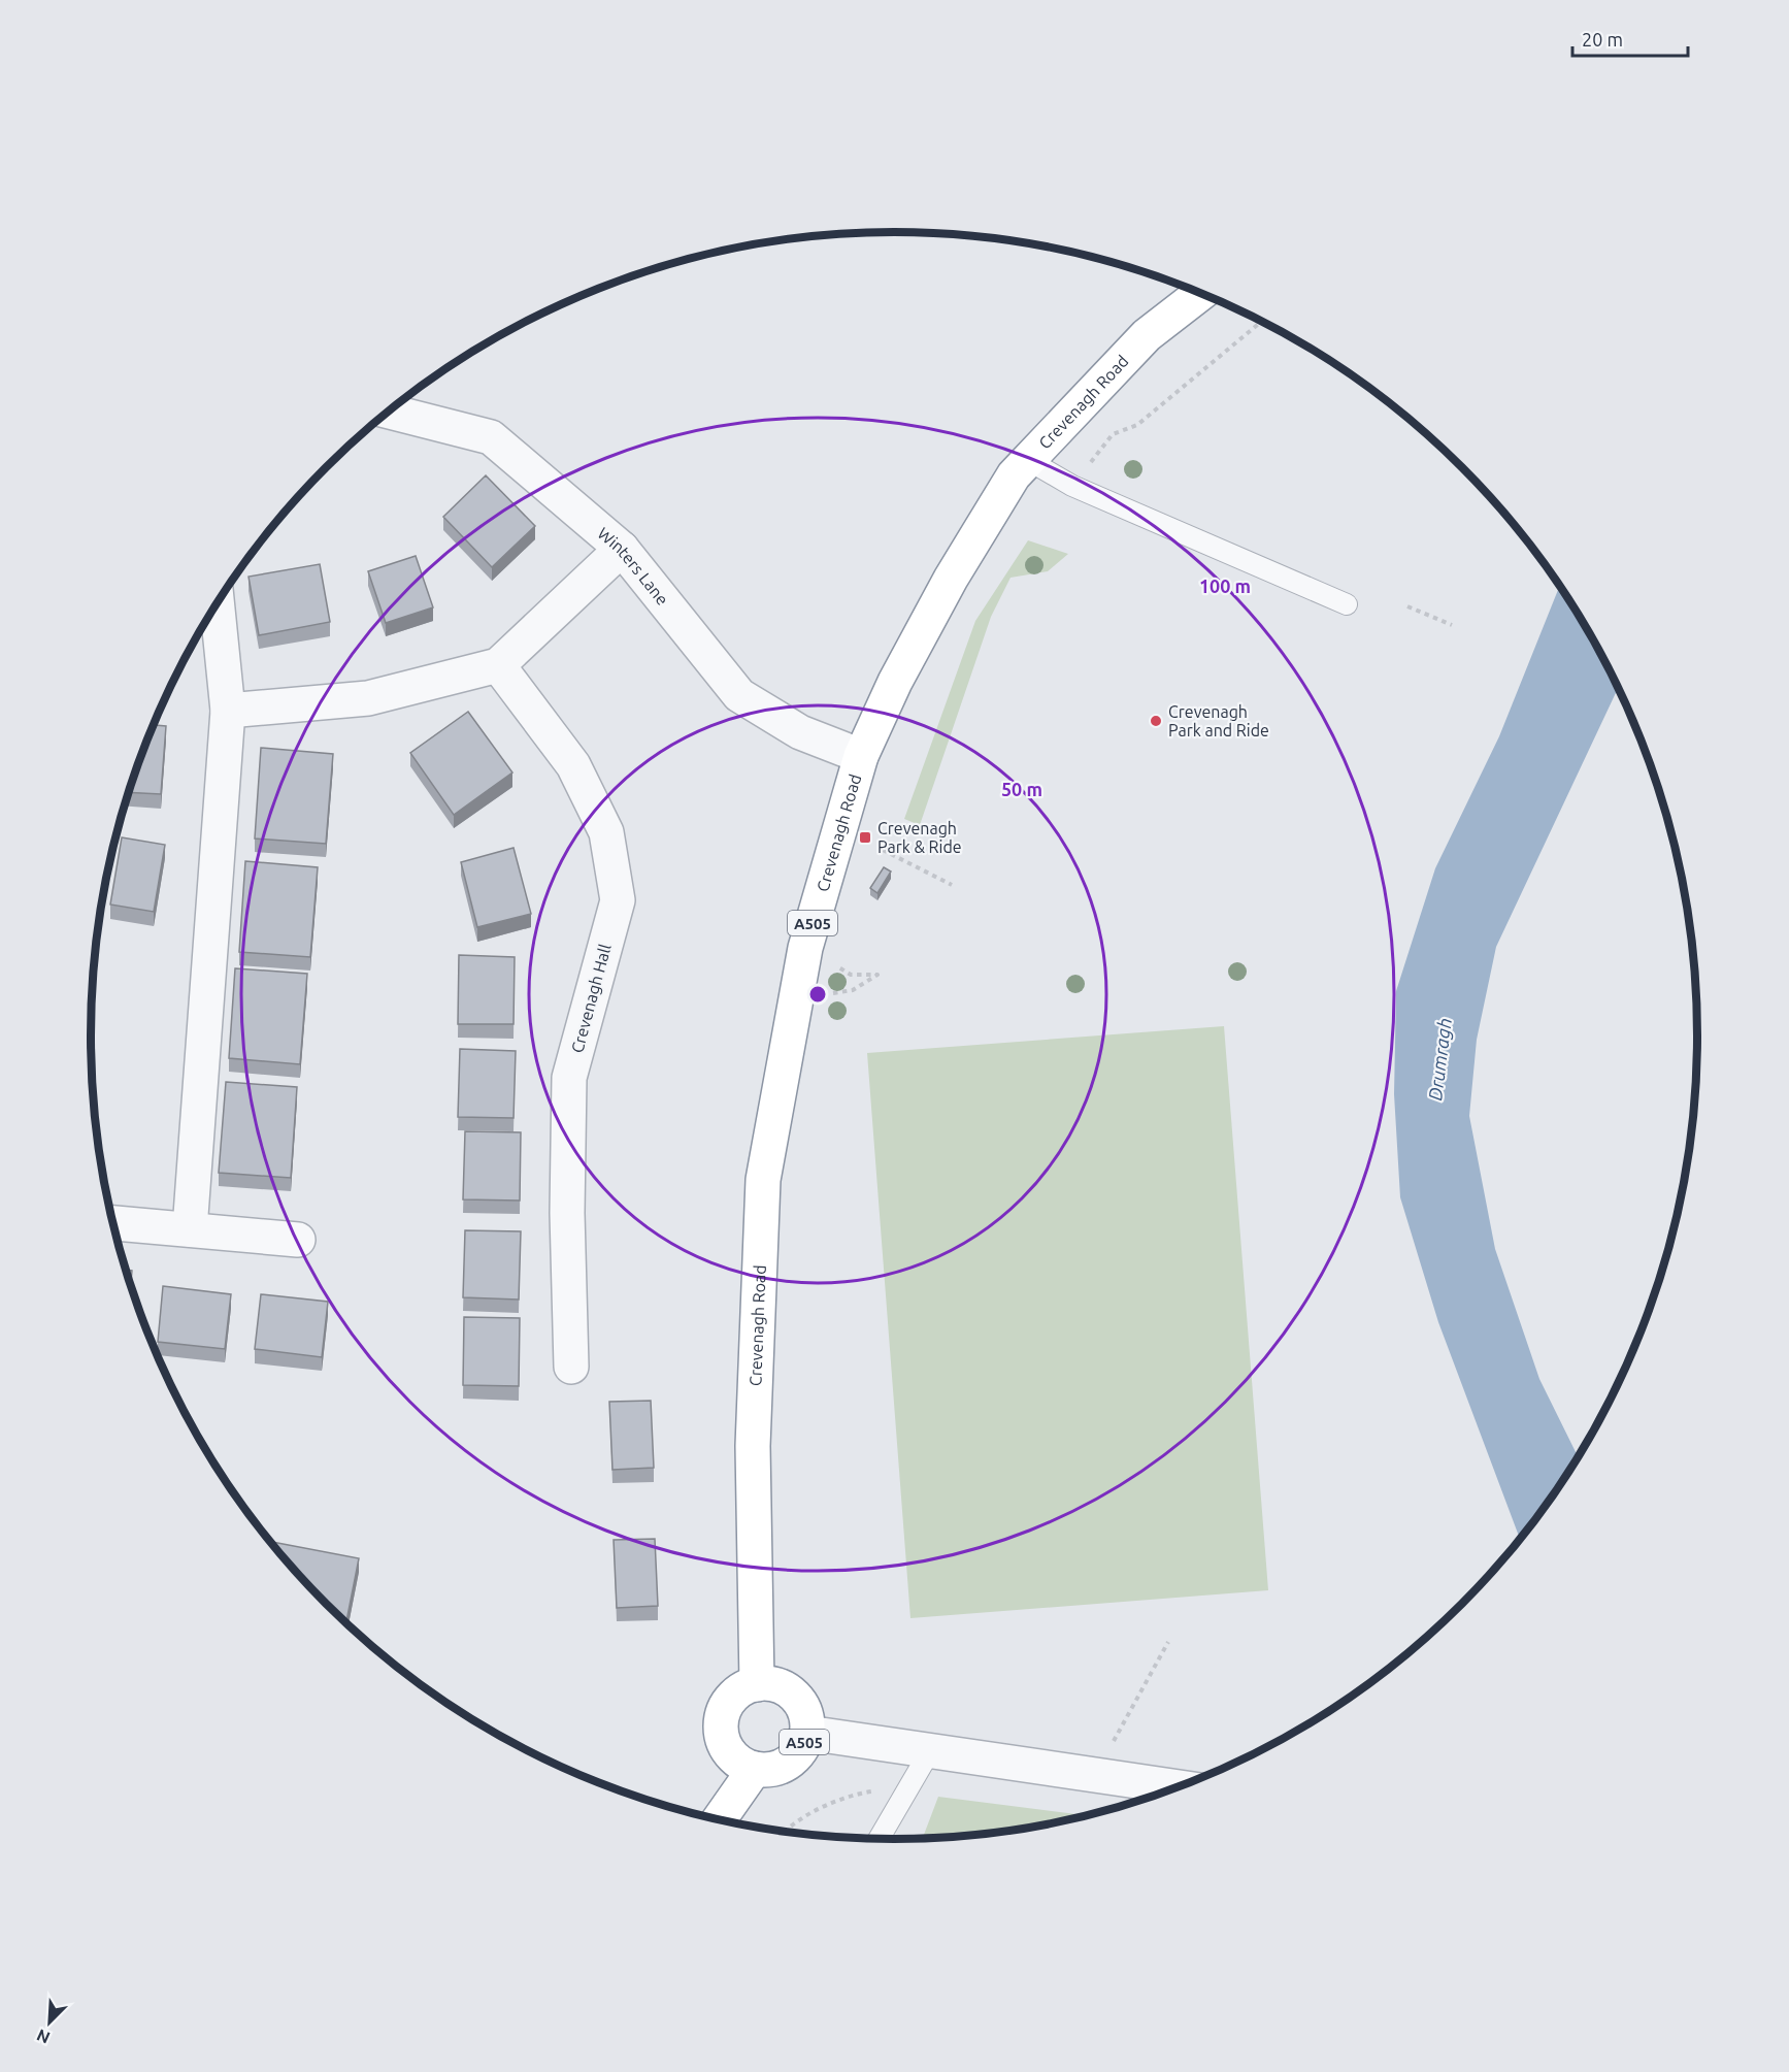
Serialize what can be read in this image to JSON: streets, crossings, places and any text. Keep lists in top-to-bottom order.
{
  "streets": {
    "highway": ["Crevenagh Road", "A505"],
    "street": ["Winters Lane", "Crevenagh Hall"]
  },
  "crossings": [
    ["Crevenagh Road", "Winters Lane"],
    ["Crevenagh Road", "A505"]
  ],
  "water": ["Drumragh"],
  "places": {
    "other": ["Crevenagh Park and Ride"],
    "transit": ["Crevenagh Park & Ride"]
  },
  "scale_bar": "20 m",
  "north": "bottom left",
  "rings": ["100 m", "50 m"]
}
